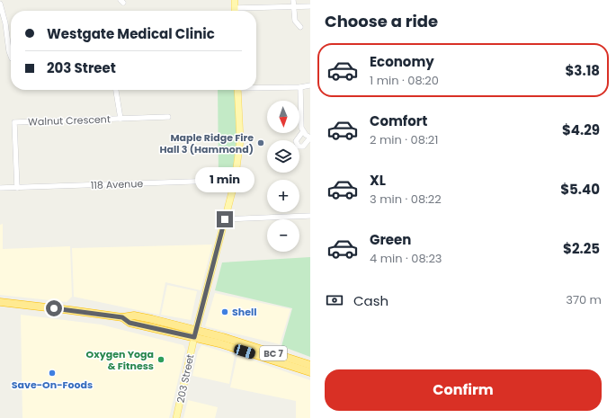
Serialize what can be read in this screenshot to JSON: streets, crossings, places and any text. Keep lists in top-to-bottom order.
{
  "streets": {
    "highway": ["BC 7"],
    "main road": ["203 Street"],
    "street": ["Walnut Crescent", "118 Avenue"]
  },
  "crossings": [
    ["Walnut Crescent", "118 Avenue"],
    ["118 Avenue", "203 Street"],
    ["BC 7", "203 Street"]
  ],
  "places": [
    "Maple Ridge Fire Hall 3 (Hammond)",
    "Shell",
    "Oxygen Yoga & Fitness",
    "Save-On-Foods"
  ],
  "north": "bottom",
  "page": {
    "heading": "Choose a ride",
    "banner": ["Westgate Medical Clinic", "203 Street"],
    "list": [
      {
        "name": "Economy",
        "note": "1 min · 08:20",
        "value": "$3.18"
      },
      {
        "name": "Comfort",
        "note": "2 min · 08:21",
        "value": "$4.29"
      },
      {
        "name": "XL",
        "note": "3 min · 08:22",
        "value": "$5.40"
      },
      {
        "name": "Green",
        "note": "4 min · 08:23",
        "value": "$2.25"
      }
    ],
    "map_buttons": ["+", "−"],
    "bubble": "1 min",
    "pay": ["Cash", "370 m"],
    "buttons": "Confirm"
  }
}
